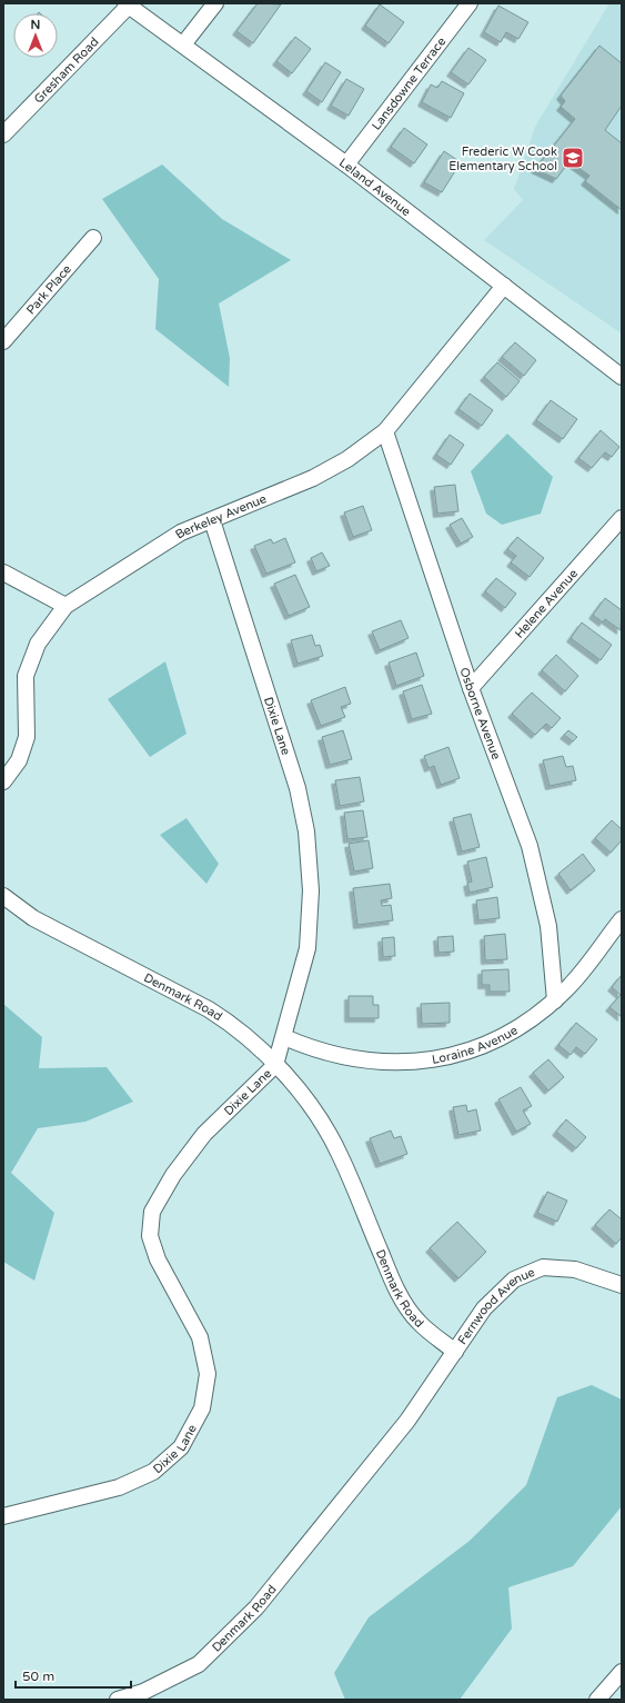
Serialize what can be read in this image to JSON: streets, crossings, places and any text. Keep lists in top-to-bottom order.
{
  "streets": {
    "street": [
      "Gresham Road",
      "Lansdowne Terrace",
      "Leland Avenue",
      "Park Place",
      "Berkeley Avenue",
      "Helene Avenue",
      "Osborne Avenue",
      "Dixie Lane",
      "Denmark Road",
      "Loraine Avenue",
      "Fernwood Avenue"
    ]
  },
  "crossings": [
    ["Gresham Road", "Leland Avenue"],
    ["Lansdowne Terrace", "Leland Avenue"],
    ["Leland Avenue", "Berkeley Avenue"],
    ["Berkeley Avenue", "Osborne Avenue"],
    ["Berkeley Avenue", "Dixie Lane"],
    ["Helene Avenue", "Osborne Avenue"],
    ["Osborne Avenue", "Loraine Avenue"],
    ["Dixie Lane", "Denmark Road"],
    ["Dixie Lane", "Loraine Avenue"],
    ["Denmark Road", "Fernwood Avenue"]
  ],
  "places": {
    "school or university": ["Frederic W Cook Elementary School"]
  },
  "scale_bar": "50 m",
  "north": "top"
}
